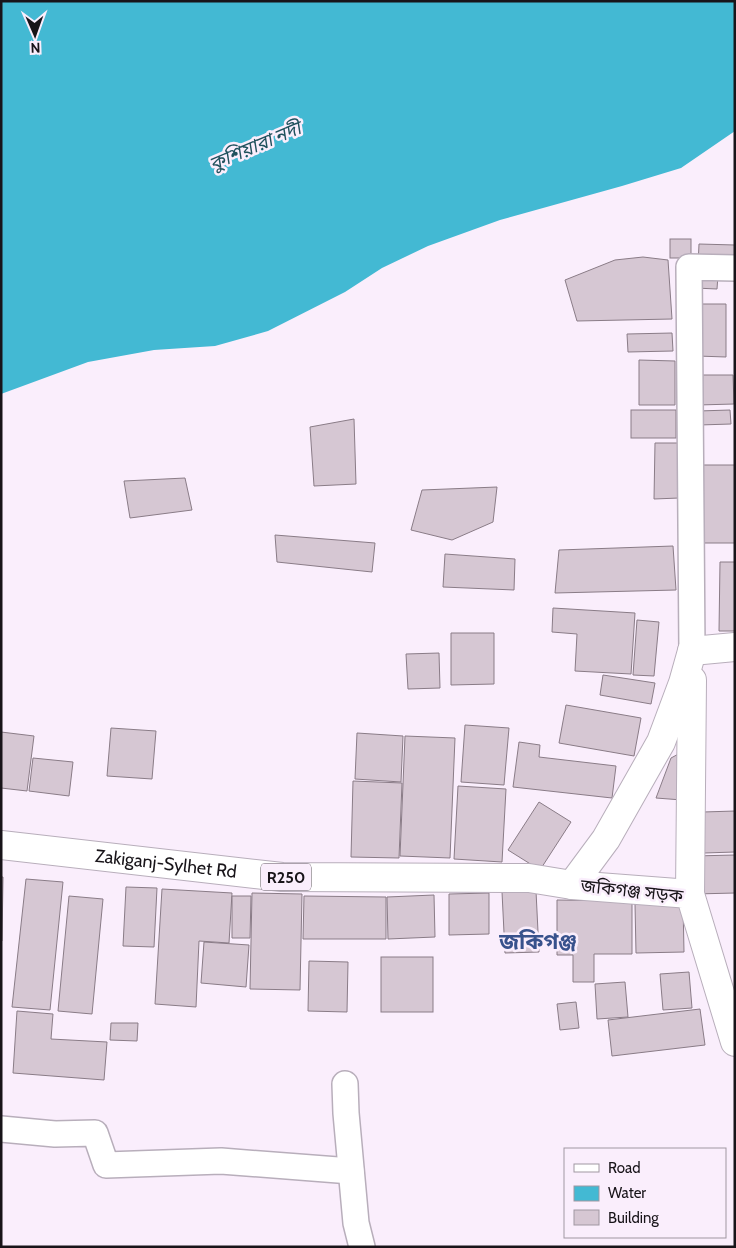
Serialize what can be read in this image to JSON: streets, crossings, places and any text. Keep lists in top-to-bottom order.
{
  "streets": {
    "main road": ["Zakiganj-Sylhet Rd", "R250", "জকিগঞ্জ সড়ক"]
  },
  "crossings": [
    ["Zakiganj-Sylhet Rd", "জকিগঞ্জ সড়ক"]
  ],
  "districts": ["জকিগঞ্জ"],
  "water": ["কুশিয়ারা নদী"],
  "legend": ["Road", "Water", "Building"],
  "north": "bottom"
}
